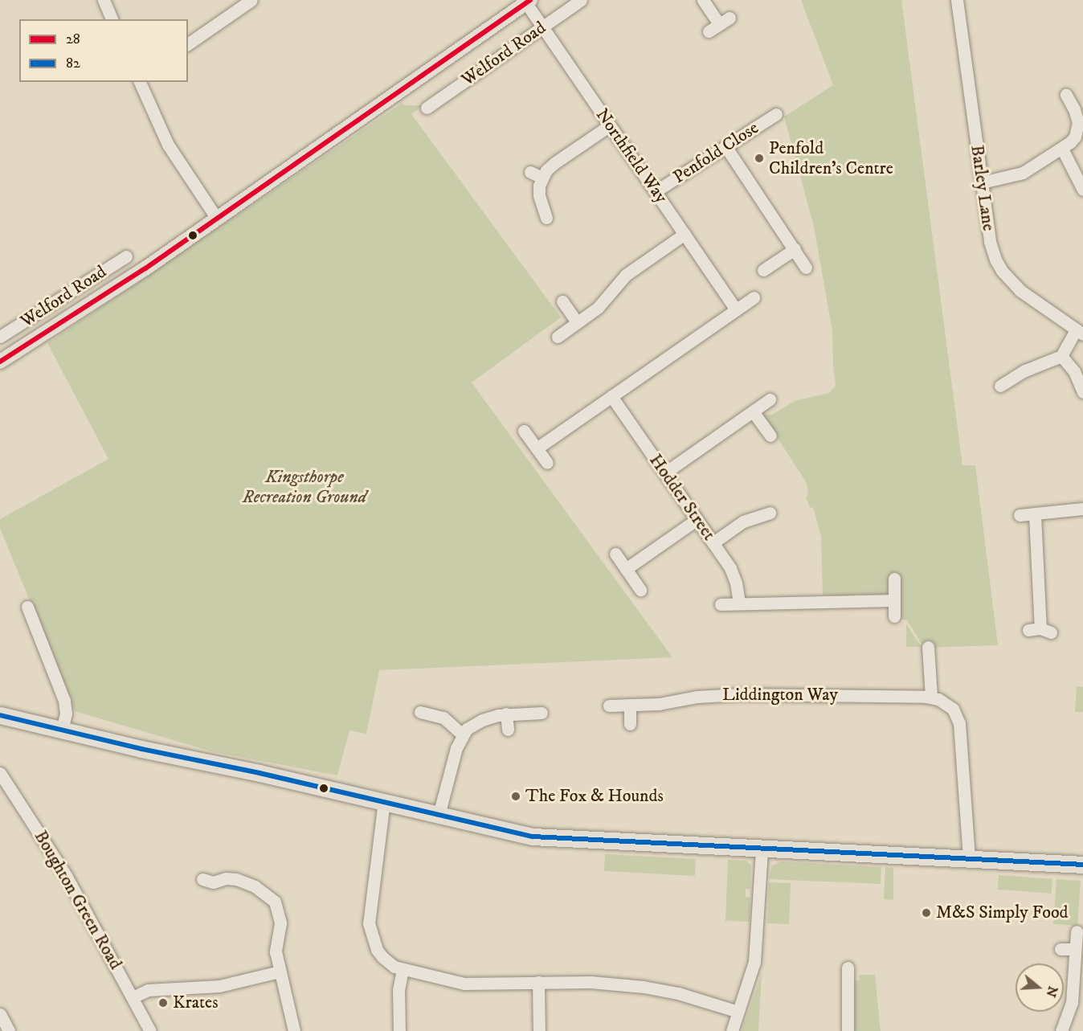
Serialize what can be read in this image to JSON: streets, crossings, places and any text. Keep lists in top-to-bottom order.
{
  "streets": {
    "main road": ["Welford Road"],
    "street": [
      "Penfold Close",
      "Northfield Way",
      "Barley Lane",
      "Hodder Street",
      "Liddington Way",
      "Boughton Green Road"
    ]
  },
  "crossings": [
    ["Welford Road", "Northfield Way"],
    ["Penfold Close", "Northfield Way"]
  ],
  "parks": ["Kingsthorpe Recreation Ground"],
  "places": [
    "Penfold Children's Centre",
    "The Fox & Hounds",
    "M&S Simply Food",
    "Krates"
  ],
  "lines": ["transit line 28", "transit line 82"],
  "legend": ["28", "82"],
  "north": "right"
}
